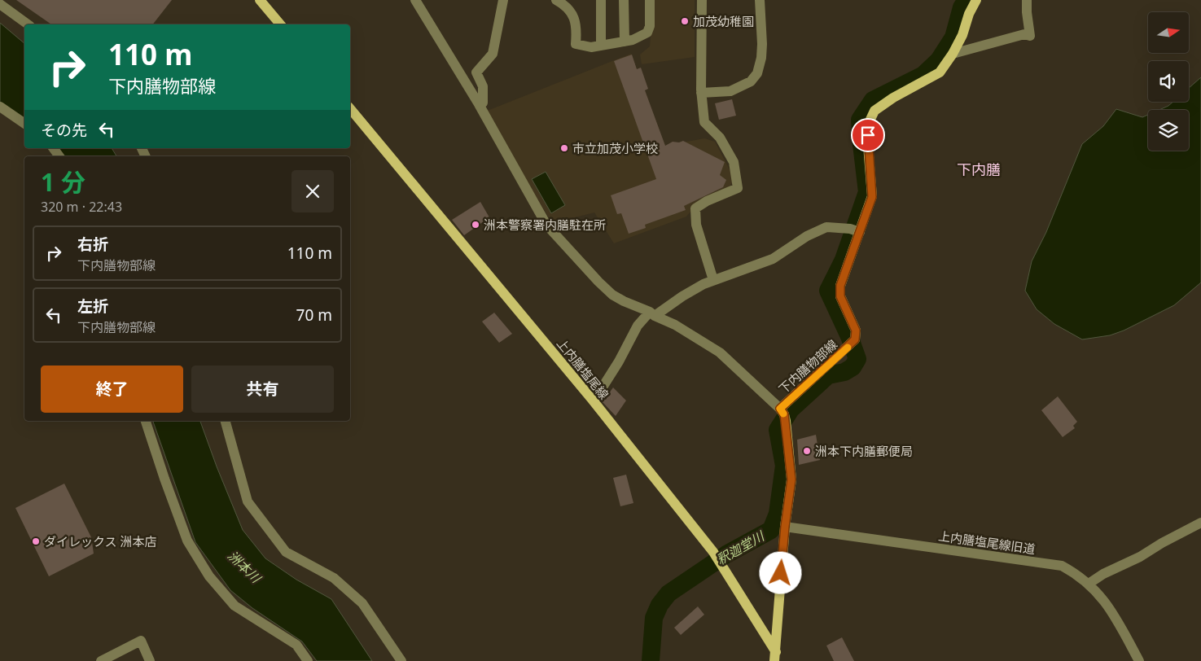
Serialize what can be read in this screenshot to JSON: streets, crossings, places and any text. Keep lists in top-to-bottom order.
{
  "streets": {
    "main road": ["下内膳物部線", "上内膳塩尾線"],
    "street": ["上内膳塩尾線旧道"]
  },
  "districts": ["下内膳"],
  "water": ["釈迦堂川", "洲本川"],
  "places": [
    "加茂幼稚園",
    "市立加茂小学校",
    "洲本警察署内膳駐在所",
    "洲本下内膳郵便局",
    "ダイレックス 洲本店"
  ],
  "north": "right",
  "page": {
    "turn": ["110 m", "下内膳物部線"],
    "then": "その先",
    "heading": ["1 分", "320 m · 22:43"],
    "list": [
      {
        "name": "右折",
        "note": "下内膳物部線",
        "value": "110 m"
      },
      {
        "name": "左折",
        "note": "下内膳物部線",
        "value": "70 m"
      }
    ],
    "buttons": ["終了", "共有"]
  }
}
